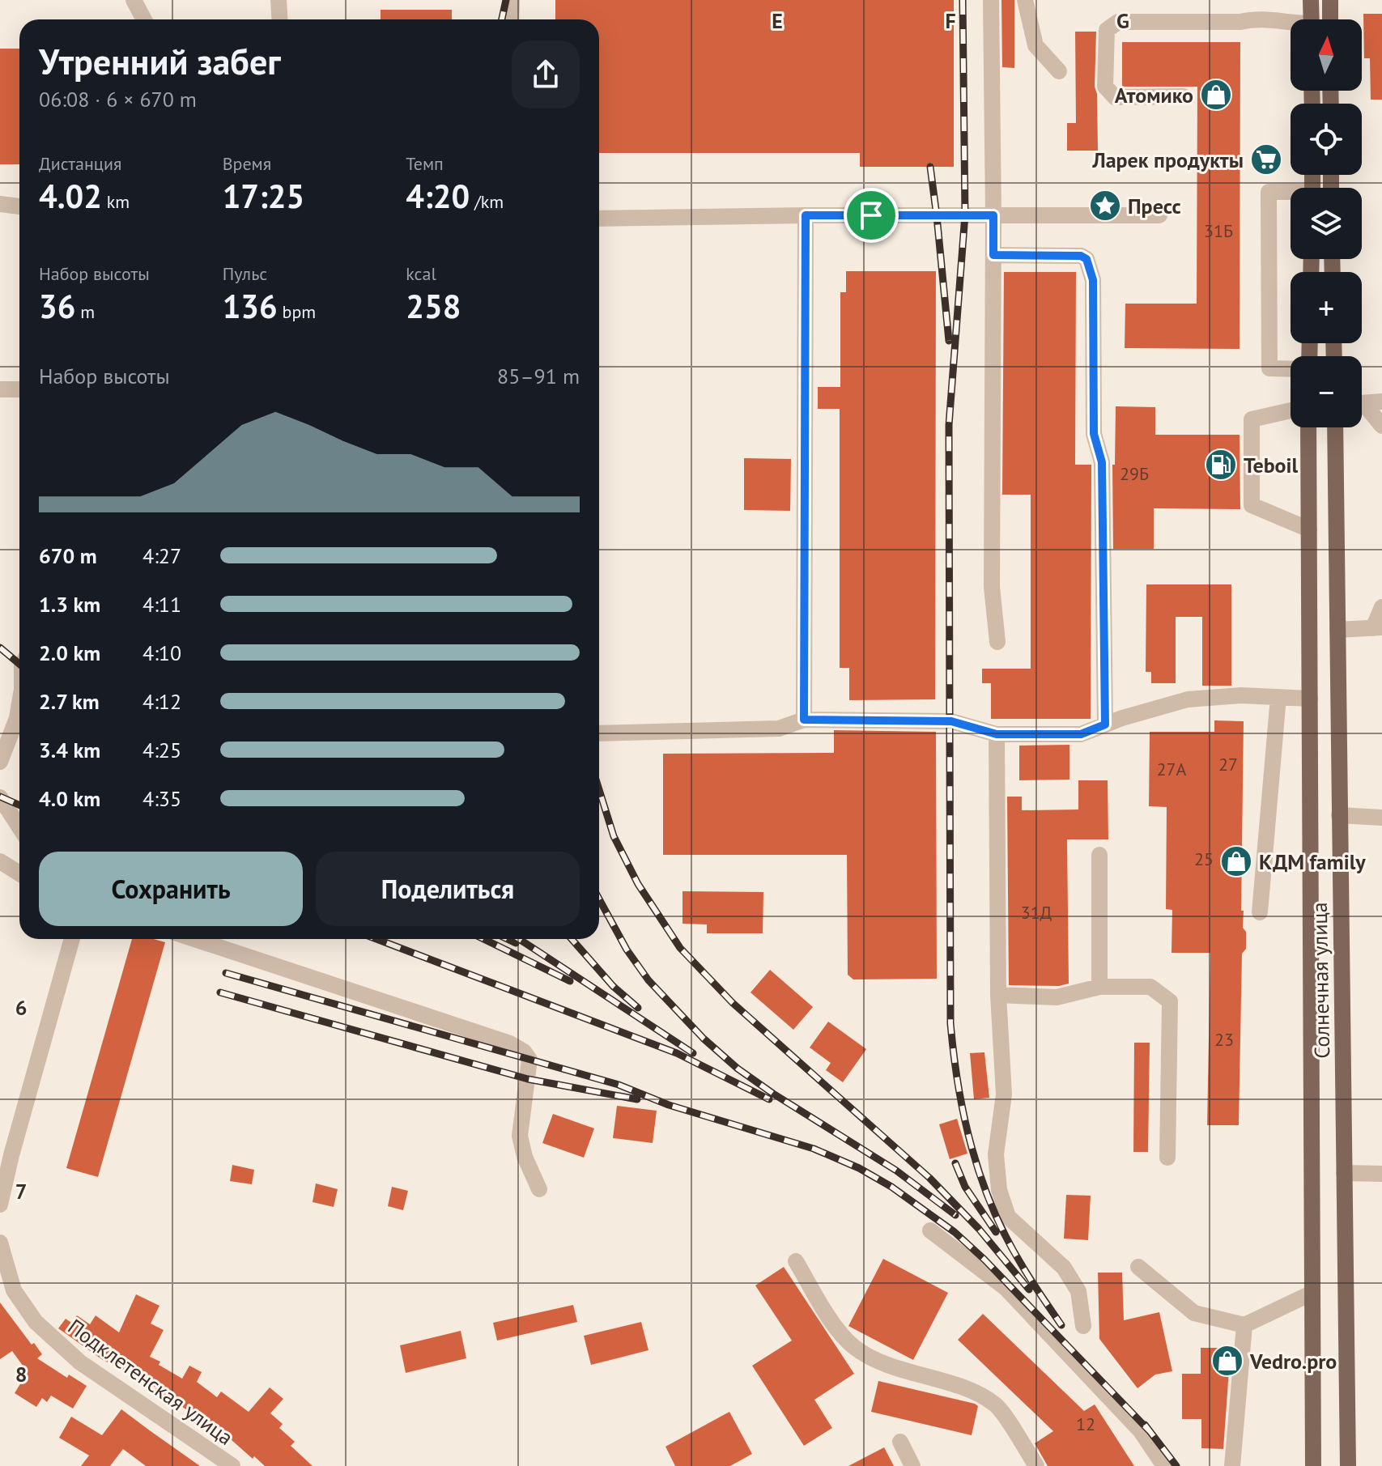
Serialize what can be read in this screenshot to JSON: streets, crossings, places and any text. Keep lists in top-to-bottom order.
{
  "streets": {
    "main road": ["Солнечная улица"],
    "street": ["Подклетенская улица"]
  },
  "places": {
    "shop": ["Атомико", "КДМ family", "Vedro.pro"],
    "supermarket": ["Ларек продукты"],
    "place": ["Пресс"],
    "fuel station": ["Teboil"]
  },
  "house_numbers": [
    "31Б",
    "29Б",
    "27",
    "27А",
    "25",
    "31Д",
    "23",
    "12"
  ],
  "north": "top",
  "page": {
    "map_buttons": ["+", "−"],
    "heading": ["Утренний забег", "06:08 · 6 × 670 m"],
    "stats": [
      ["Дистанция", "4.02 km"],
      ["Время", "17:25"],
      ["Темп", "4:20 /km"],
      ["Набор высоты", "36 m"],
      ["Пульс", "136 bpm"],
      ["kcal", "258"]
    ],
    "chart": ["Набор высоты", "85–91 m"],
    "list": [
      {
        "name": "670 m",
        "note": "4:27"
      },
      {
        "name": "1.3 km",
        "note": "4:11"
      },
      {
        "name": "2.0 km",
        "note": "4:10"
      },
      {
        "name": "2.7 km",
        "note": "4:12"
      },
      {
        "name": "3.4 km",
        "note": "4:25"
      },
      {
        "name": "4.0 km",
        "note": "4:35"
      }
    ],
    "buttons": ["Сохранить", "Поделиться"]
  },
  "grid": {
    "columns": ["E", "F", "G"],
    "rows": ["6", "7", "8"]
  }
}
